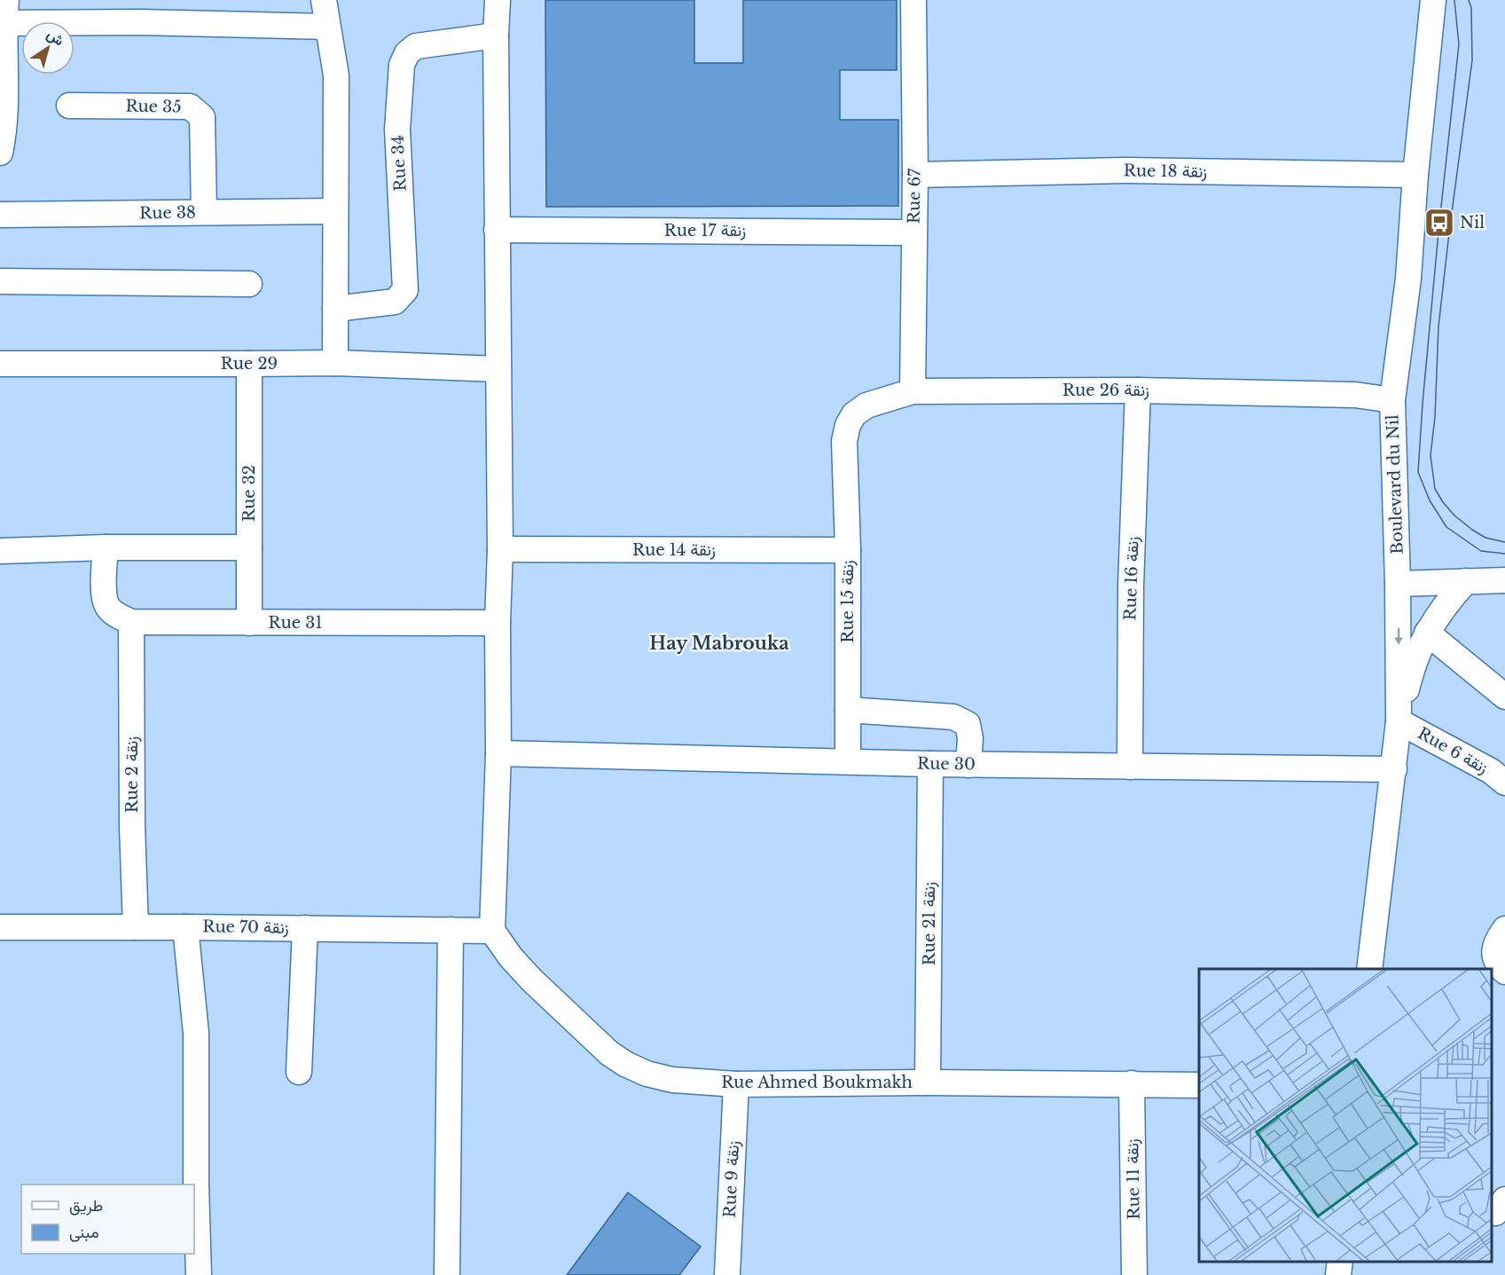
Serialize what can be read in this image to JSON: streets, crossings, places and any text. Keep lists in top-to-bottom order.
{
  "streets": {
    "street": [
      "Rue 35",
      "Rue 34",
      "Rue 18 زنقة",
      "Rue 67",
      "Rue 38",
      "Rue 17 زنقة",
      "Rue 29",
      "Rue 26 زنقة",
      "Boulevard du Nil",
      "Rue 32",
      "Rue 14 زنقة",
      "Rue 16 زنقة",
      "Rue 15 زنقة",
      "Rue 31",
      "Rue 6 زنقة",
      "Rue 30",
      "Rue 2 زنقة",
      "Rue 21 زنقة",
      "Rue 70 زنقة",
      "Rue Ahmed Boukmakh",
      "Rue 9 زنقة",
      "Rue 11 زنقة"
    ]
  },
  "crossings": [
    ["Rue 35", "Rue 38"],
    ["Rue 18 زنقة", "Rue 67"],
    ["Rue 18 زنقة", "Boulevard du Nil"],
    ["Rue 67", "Rue 17 زنقة"],
    ["Rue 67", "Rue 26 زنقة"],
    ["Rue 29", "Rue 32"],
    ["Rue 26 زنقة", "Boulevard du Nil"],
    ["Rue 26 زنقة", "Rue 16 زنقة"],
    ["Rue 26 زنقة", "Rue 15 زنقة"],
    ["Boulevard du Nil", "Rue 6 زنقة"],
    ["Boulevard du Nil", "Rue 30"],
    ["Rue 32", "Rue 31"],
    ["Rue 14 زنقة", "Rue 15 زنقة"],
    ["Rue 16 زنقة", "Rue 30"],
    ["Rue 15 زنقة", "Rue 30"],
    ["Rue 31", "Rue 2 زنقة"],
    ["Rue 30", "Rue 21 زنقة"],
    ["Rue 2 زنقة", "Rue 70 زنقة"],
    ["Rue 21 زنقة", "Rue Ahmed Boukmakh"],
    ["Rue 70 زنقة", "Rue Ahmed Boukmakh"],
    ["Rue Ahmed Boukmakh", "Rue 9 زنقة"],
    ["Rue Ahmed Boukmakh", "Rue 11 زنقة"]
  ],
  "districts": ["Hay Mabrouka"],
  "places": {
    "bus stop": ["Nil"]
  },
  "legend": ["طريق", "مبنى"],
  "north": "top right"
}
